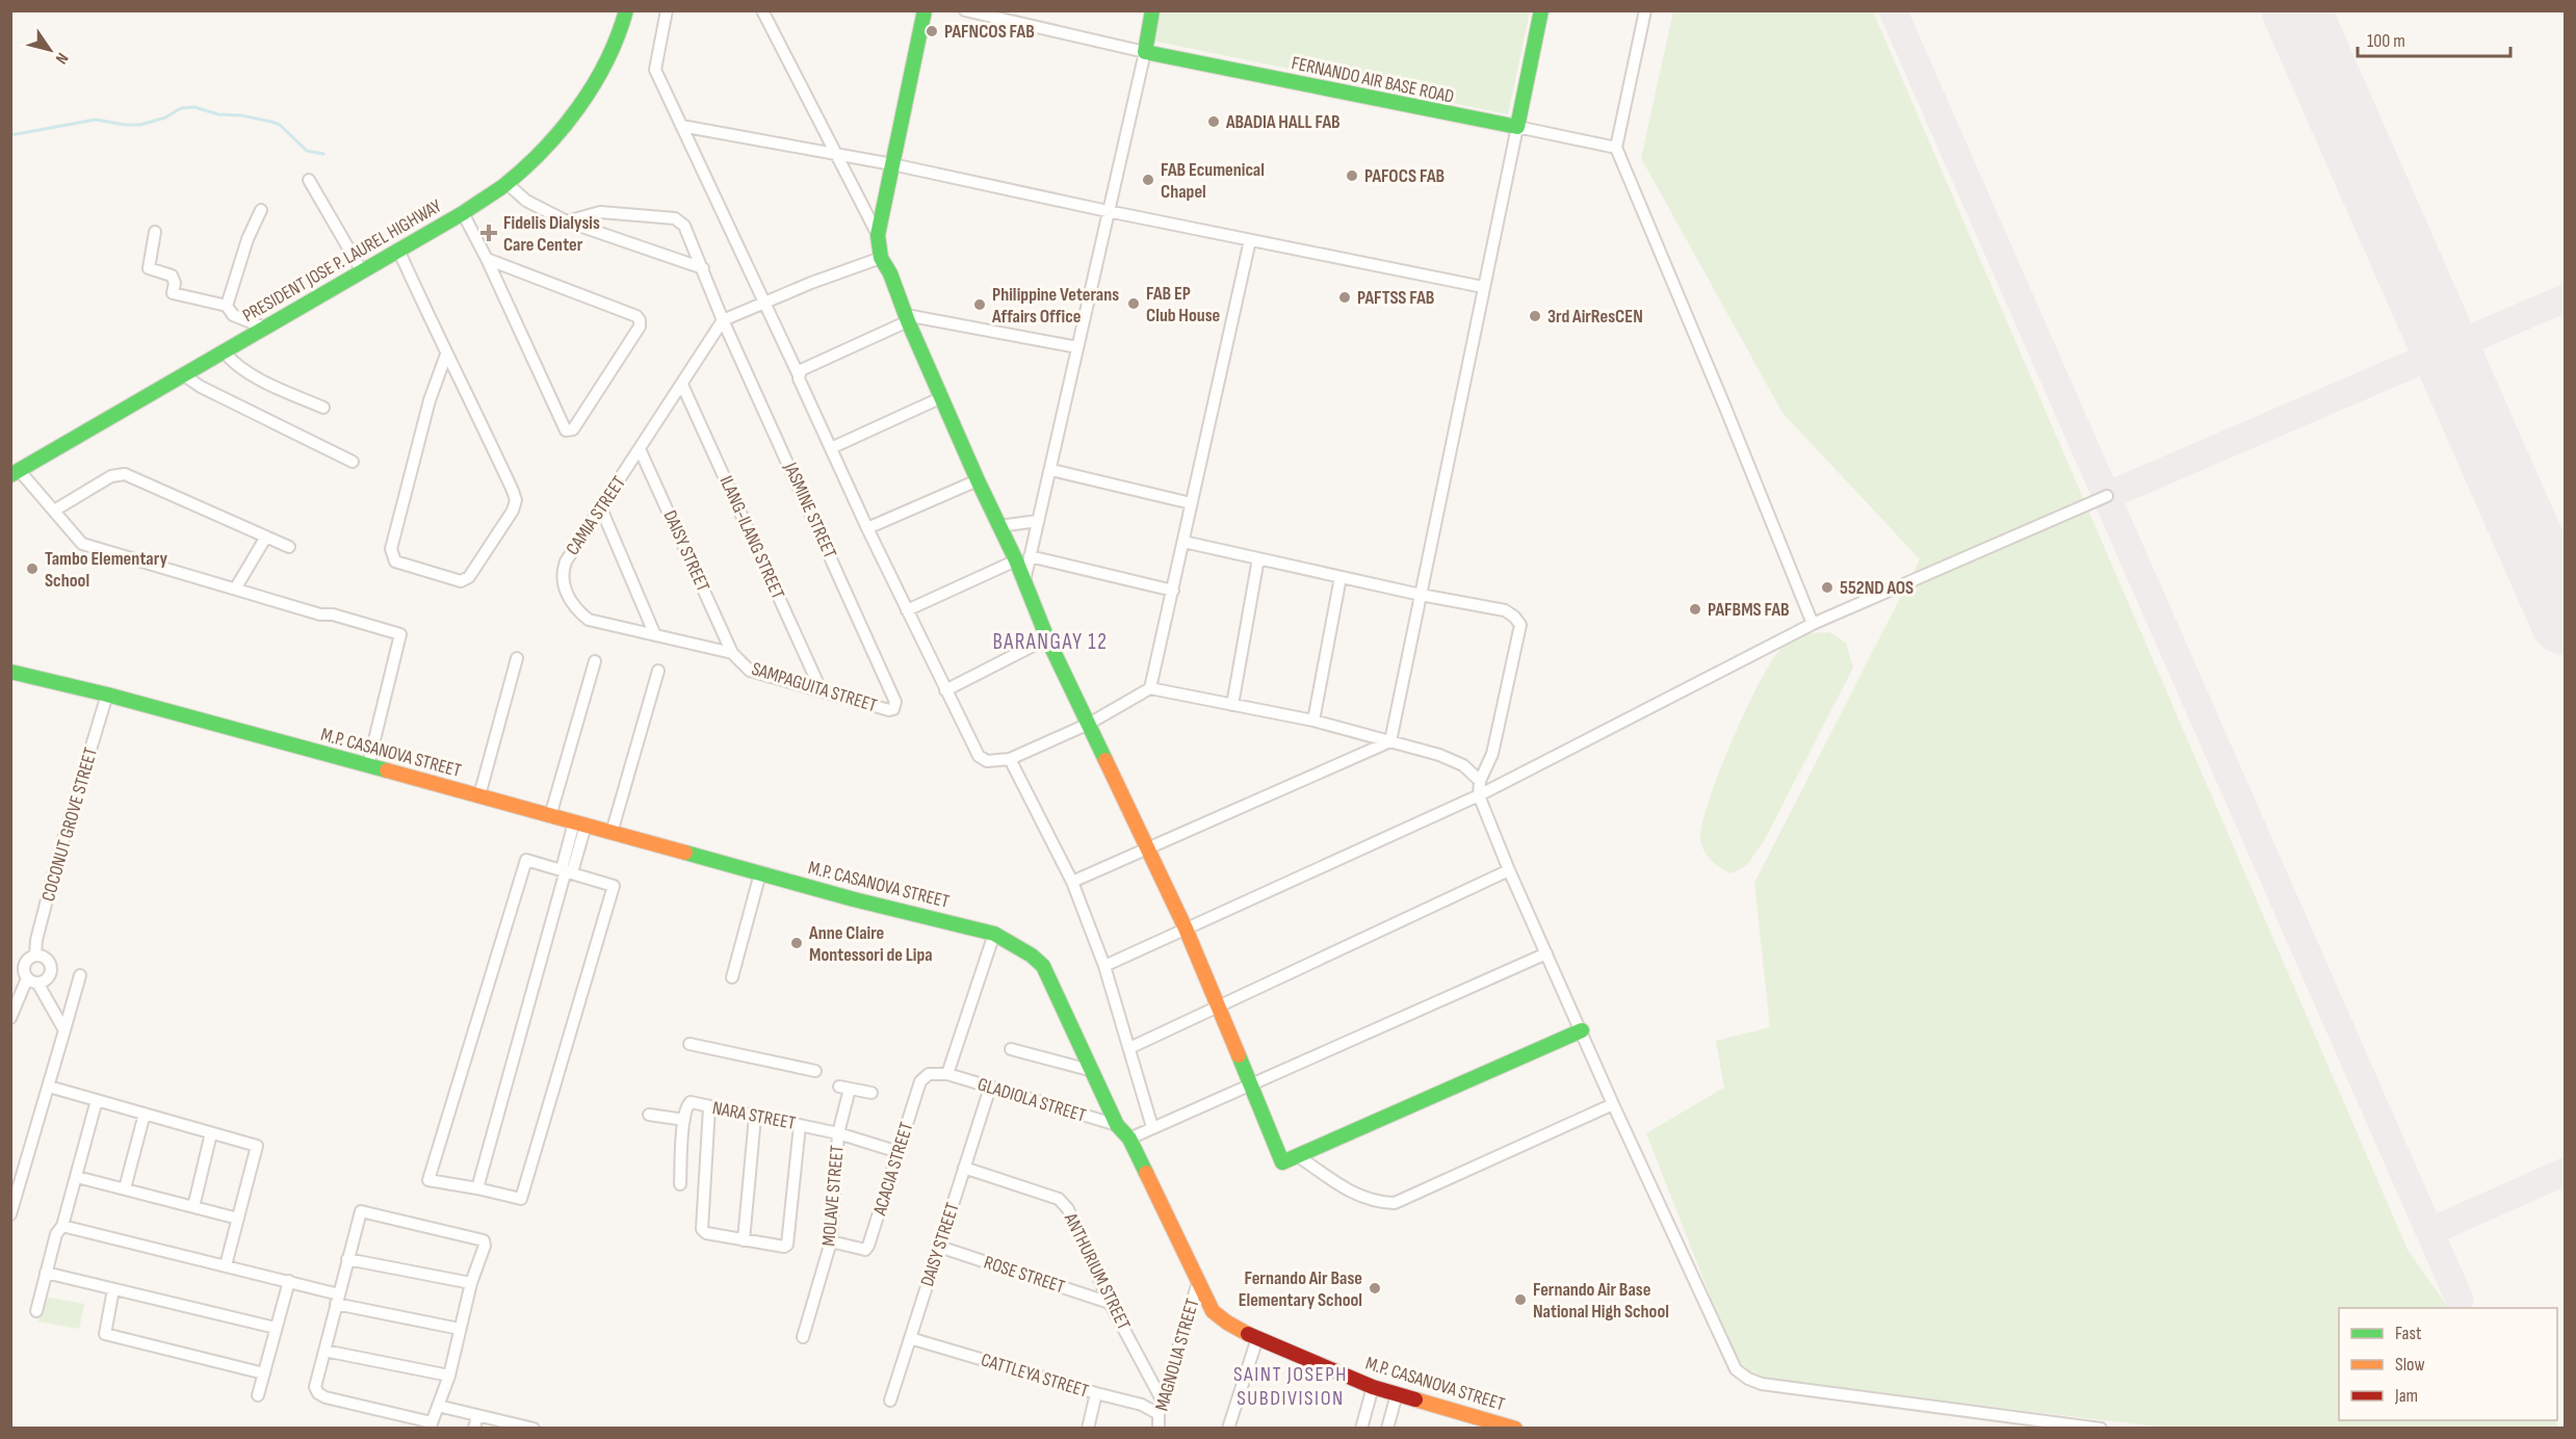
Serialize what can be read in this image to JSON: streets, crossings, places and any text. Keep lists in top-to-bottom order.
{
  "streets": {
    "main road": ["FERNANDO AIR BASE ROAD", "PRESIDENT JOSE P. LAUREL HIGHWAY", "M.P. CASANOVA STREET"],
    "street": [
      "JASMINE STREET",
      "CAMIA STREET",
      "ILANG-ILANG STREET",
      "DAISY STREET",
      "SAMPAGUITA STREET",
      "COCONUT GROVE STREET",
      "GLADIOLA STREET",
      "NARA STREET",
      "ACACIA STREET",
      "MOLAVE STREET",
      "ANTHURIUM STREET",
      "ROSE STREET",
      "MAGNOLIA STREET",
      "CATTLEYA STREET"
    ]
  },
  "crossings": [
    ["JASMINE STREET", "CAMIA STREET"],
    ["JASMINE STREET", "SAMPAGUITA STREET"],
    ["CAMIA STREET", "ILANG-ILANG STREET"],
    ["CAMIA STREET", "DAISY STREET"],
    ["CAMIA STREET", "SAMPAGUITA STREET"],
    ["ILANG-ILANG STREET", "SAMPAGUITA STREET"],
    ["DAISY STREET", "SAMPAGUITA STREET"],
    ["DAISY STREET", "GLADIOLA STREET"],
    ["DAISY STREET", "ANTHURIUM STREET"],
    ["DAISY STREET", "ROSE STREET"],
    ["DAISY STREET", "CATTLEYA STREET"],
    ["M.P. CASANOVA STREET", "COCONUT GROVE STREET"],
    ["M.P. CASANOVA STREET", "GLADIOLA STREET"],
    ["M.P. CASANOVA STREET", "MAGNOLIA STREET"],
    ["GLADIOLA STREET", "ACACIA STREET"],
    ["NARA STREET", "ACACIA STREET"],
    ["NARA STREET", "MOLAVE STREET"],
    ["ACACIA STREET", "MOLAVE STREET"],
    ["ANTHURIUM STREET", "ROSE STREET"],
    ["ANTHURIUM STREET", "MAGNOLIA STREET"],
    ["MAGNOLIA STREET", "CATTLEYA STREET"]
  ],
  "districts": ["BARANGAY 12", "SAINT JOSEPH SUBDIVISION"],
  "places": {
    "other": [
      "PAFNCOS FAB",
      "ABADIA HALL FAB",
      "PAFOCS FAB",
      "FAB Ecumenical Chapel",
      "PAFTSS FAB",
      "FAB EP Club House",
      "Philippine Veterans Affairs Office",
      "3rd AirResCEN",
      "Tambo Elementary School",
      "552ND AOS",
      "PAFBMS FAB",
      "Anne Claire Montessori de Lipa",
      "Fernando Air Base Elementary School",
      "Fernando Air Base National High School"
    ],
    "health": ["Fidelis Dialysis Care Center"]
  },
  "legend": ["Fast", "Slow", "Jam"],
  "scale_bar": "100 m",
  "north": "bottom right"
}
